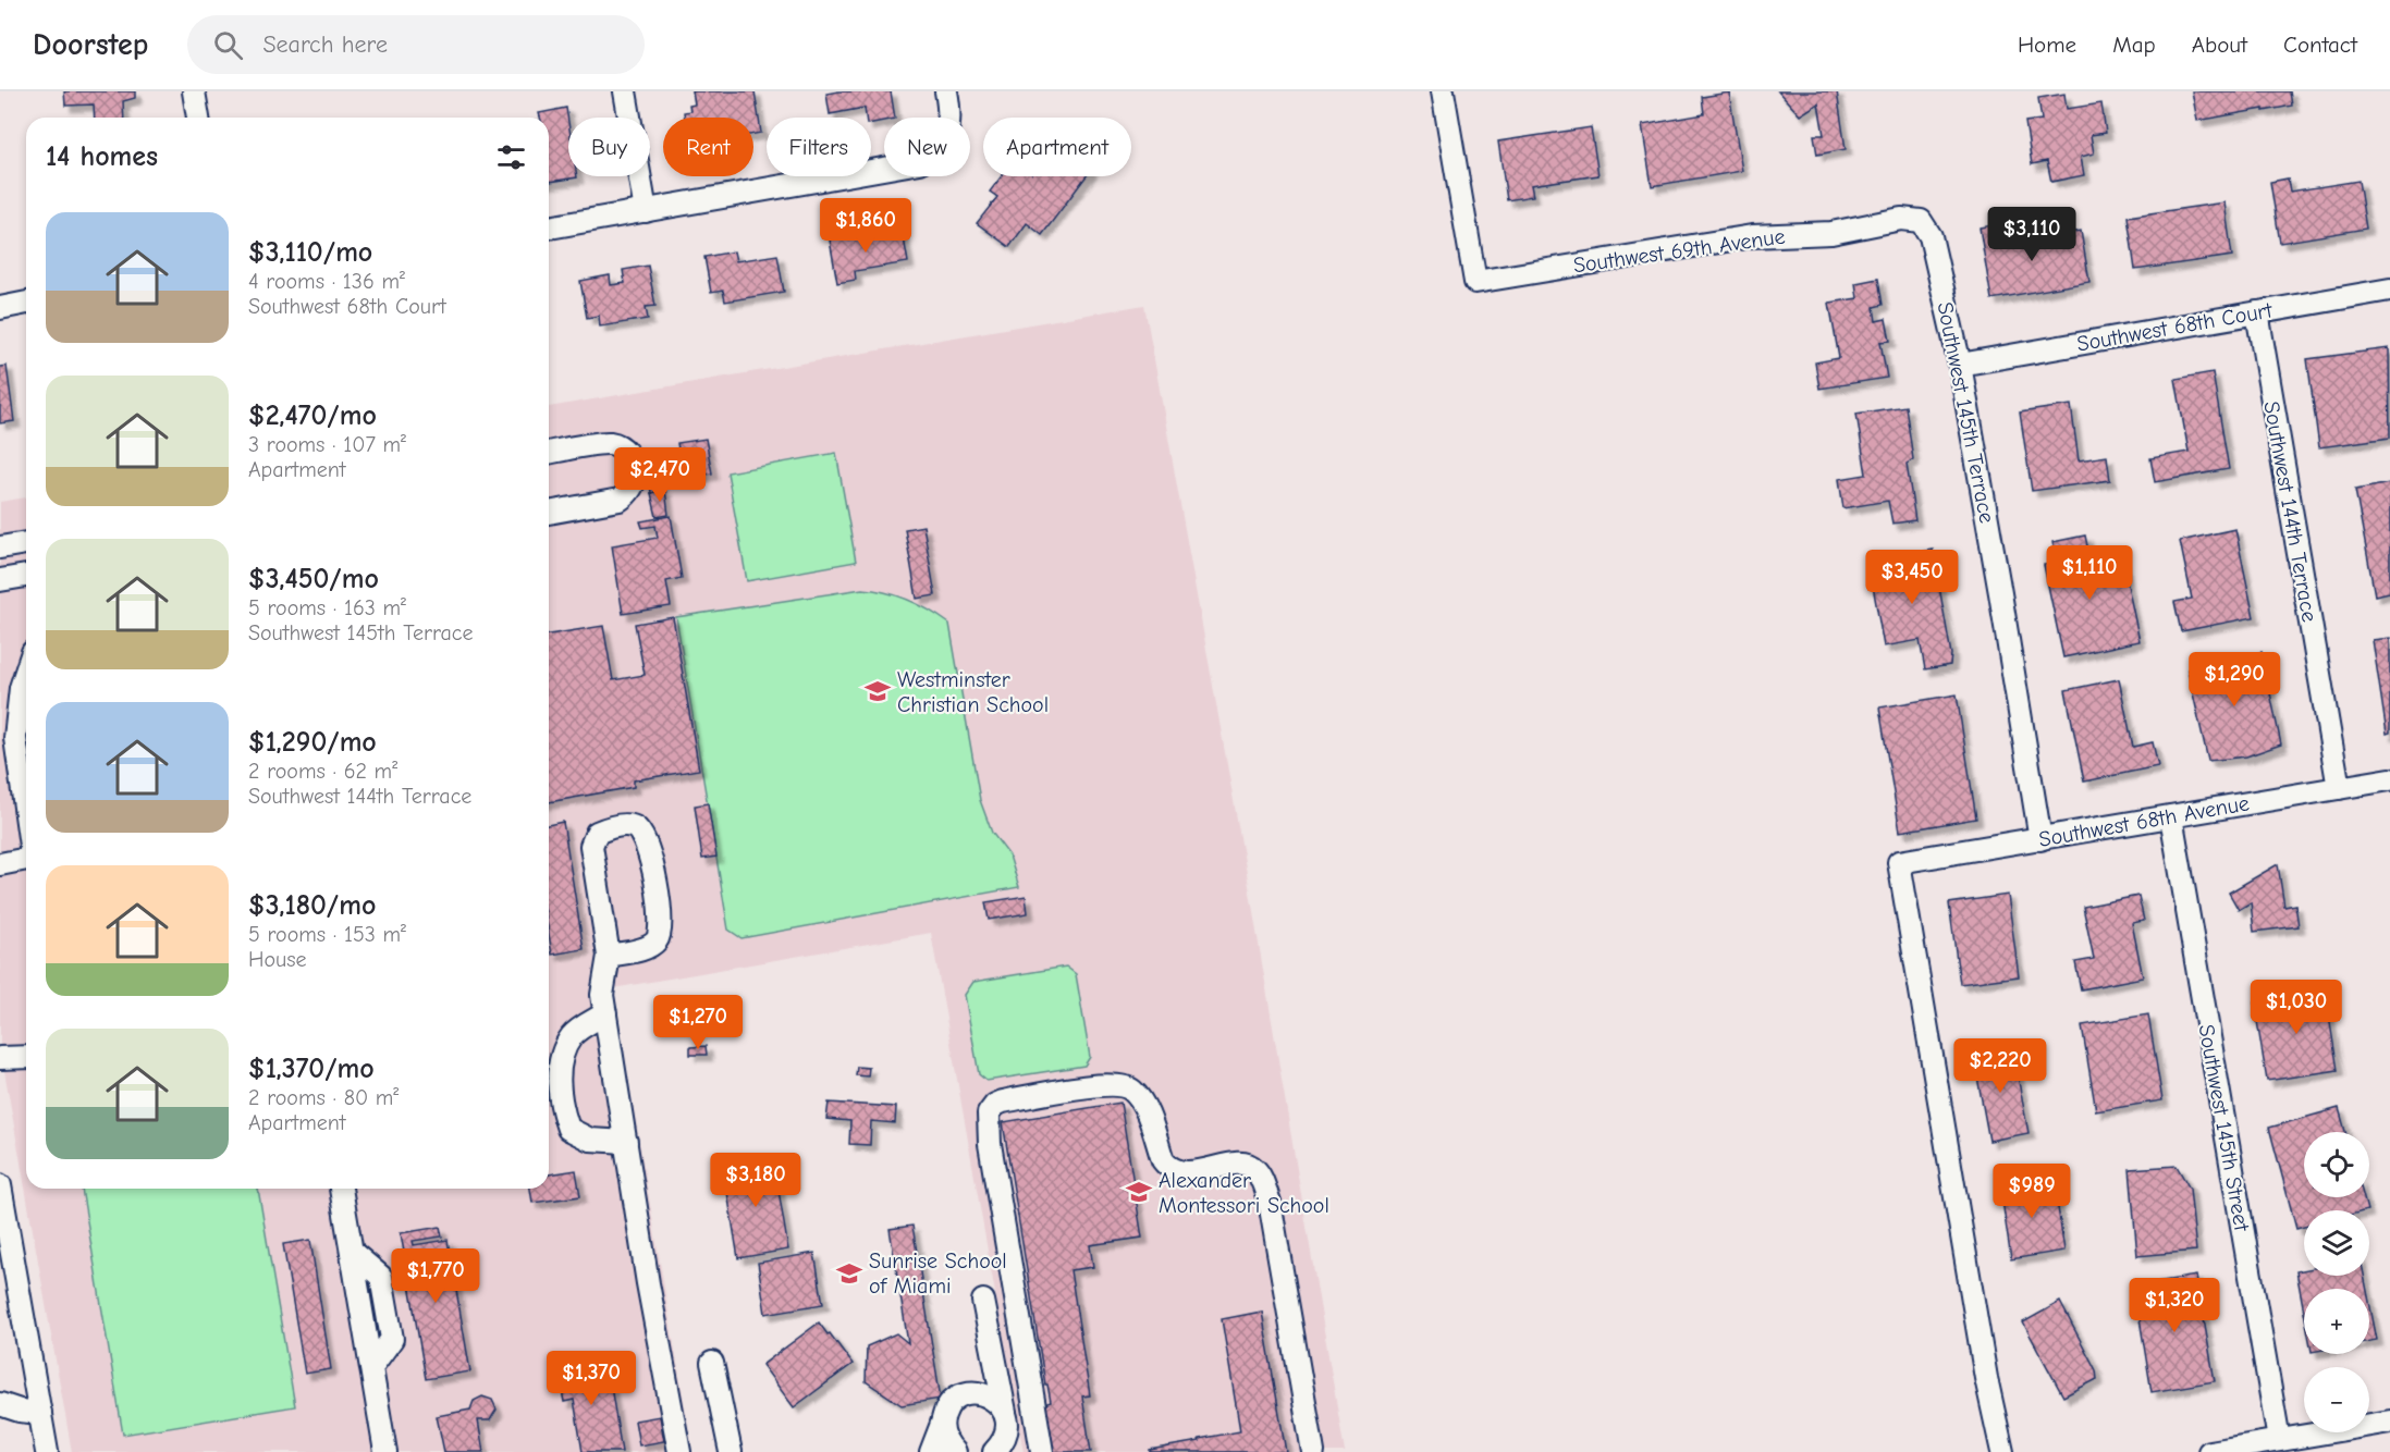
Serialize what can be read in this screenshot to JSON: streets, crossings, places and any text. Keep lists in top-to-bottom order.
{
  "streets": {
    "street": [
      "Southwest 69th Avenue",
      "Southwest 68th Court",
      "Southwest 145th Terrace",
      "Southwest 144th Terrace",
      "Southwest 68th Avenue",
      "Southwest 145th Street"
    ]
  },
  "crossings": [
    ["Southwest 69th Avenue", "Southwest 145th Terrace"],
    ["Southwest 68th Court", "Southwest 145th Terrace"],
    ["Southwest 68th Court", "Southwest 144th Terrace"],
    ["Southwest 145th Terrace", "Southwest 68th Avenue"],
    ["Southwest 144th Terrace", "Southwest 68th Avenue"],
    ["Southwest 68th Avenue", "Southwest 145th Street"]
  ],
  "places": {
    "school or university": ["Westminster Christian School", "Alexander Montessori School", "Sunrise School of Miami"]
  },
  "page": {
    "header": "Doorstep",
    "search": "Search here",
    "nav": [
      "Home",
      "Map",
      "About",
      "Contact"
    ],
    "chip": [
      "Buy",
      "Rent",
      "Filters",
      "New",
      "Apartment"
    ],
    "heading": "14 homes",
    "list": [
      {
        "name": "$3,110/mo",
        "note": "4 rooms · 136 m² · Southwest 68th Court"
      },
      {
        "name": "$2,470/mo",
        "note": "3 rooms · 107 m² · Apartment"
      },
      {
        "name": "$3,450/mo",
        "note": "5 rooms · 163 m² · Southwest 145th Terrace"
      },
      {
        "name": "$1,290/mo",
        "note": "2 rooms · 62 m² · Southwest 144th Terrace"
      },
      {
        "name": "$3,180/mo",
        "note": "5 rooms · 153 m² · House"
      },
      {
        "name": "$1,370/mo",
        "note": "2 rooms · 80 m² · Apartment"
      }
    ],
    "price": [
      "$1,860",
      "$3,110",
      "$2,470",
      "$1,110",
      "$3,450",
      "$1,290",
      "$1,030",
      "$1,270",
      "$2,220",
      "$3,180",
      "$989",
      "$1,770",
      "$1,320",
      "$1,370"
    ],
    "map_buttons": ["+", "−"]
  }
}
